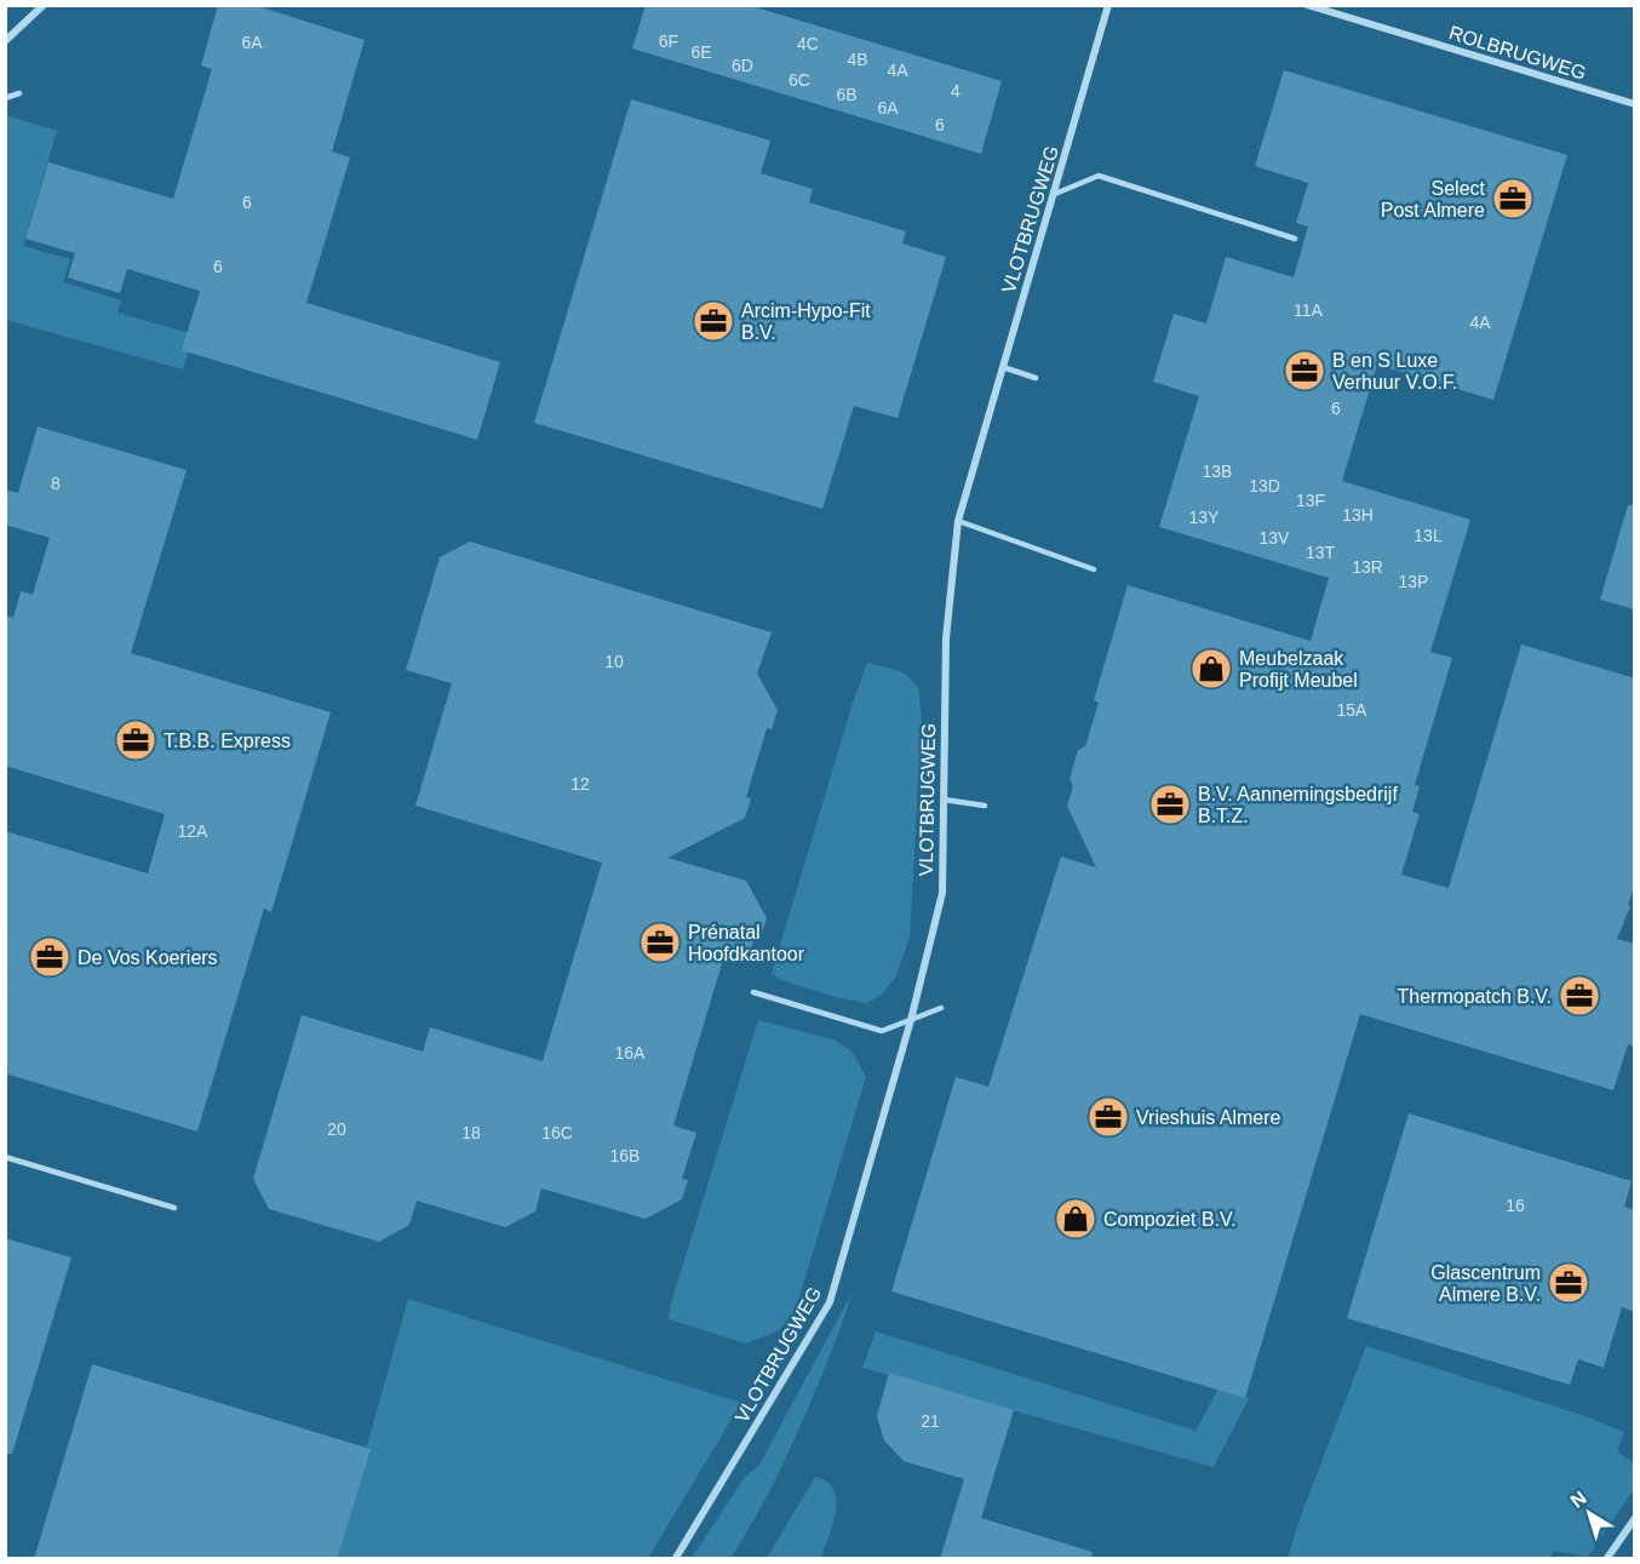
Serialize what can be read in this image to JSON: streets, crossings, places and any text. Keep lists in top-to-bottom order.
{
  "streets": {
    "street": ["ROLBRUGWEG", "VLOTBRUGWEG"]
  },
  "places": {
    "office": [
      "Select Post Almere",
      "Arcim-Hypo-Fit B.V.",
      "B en S Luxe Verhuur V.O.F.",
      "T.B.B. Express",
      "B.V. Aannemingsbedrijf B.T.Z.",
      "Prénatal Hoofdkantoor",
      "De Vos Koeriers",
      "Thermopatch B.V.",
      "Vrieshuis Almere",
      "Glascentrum Almere B.V."
    ],
    "shop": ["Meubelzaak Profijt Meubel", "Compoziet B.V."]
  },
  "house_numbers": [
    "6F",
    "6A",
    "4C",
    "6E",
    "4B",
    "6D",
    "4A",
    "6C",
    "4",
    "6B",
    "6A",
    "6",
    "6",
    "6",
    "11A",
    "4A",
    "6",
    "13B",
    "8",
    "13D",
    "13F",
    "13H",
    "13Y",
    "13L",
    "13V",
    "13T",
    "13R",
    "13P",
    "10",
    "15A",
    "12",
    "12A",
    "16A",
    "20",
    "18",
    "16C",
    "16B",
    "16",
    "21"
  ],
  "north": "top left"
}
